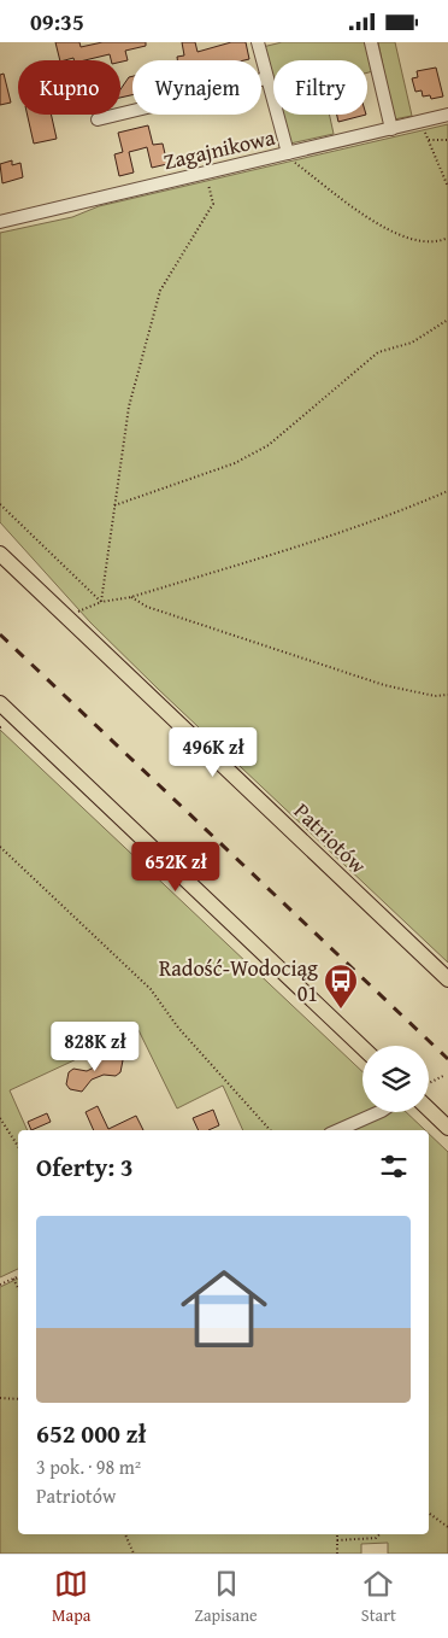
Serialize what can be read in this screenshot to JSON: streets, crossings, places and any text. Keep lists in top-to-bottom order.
{
  "streets": {
    "main road": ["Patriotów"],
    "street": ["Zagajnikowa"]
  },
  "places": {
    "bus stop": ["Radość-Wodociąg 01"]
  },
  "page": {
    "status": "09:35",
    "chip": ["Kupno", "Wynajem", "Filtry"],
    "price": ["496K zł", "652K zł", "828K zł"],
    "heading": "Oferty: 3",
    "list": [
      {
        "name": "652 000 zł",
        "note": "3 pok. · 98 m² · Patriotów"
      }
    ],
    "tabs": ["Mapa", "Zapisane", "Start"]
  }
}
